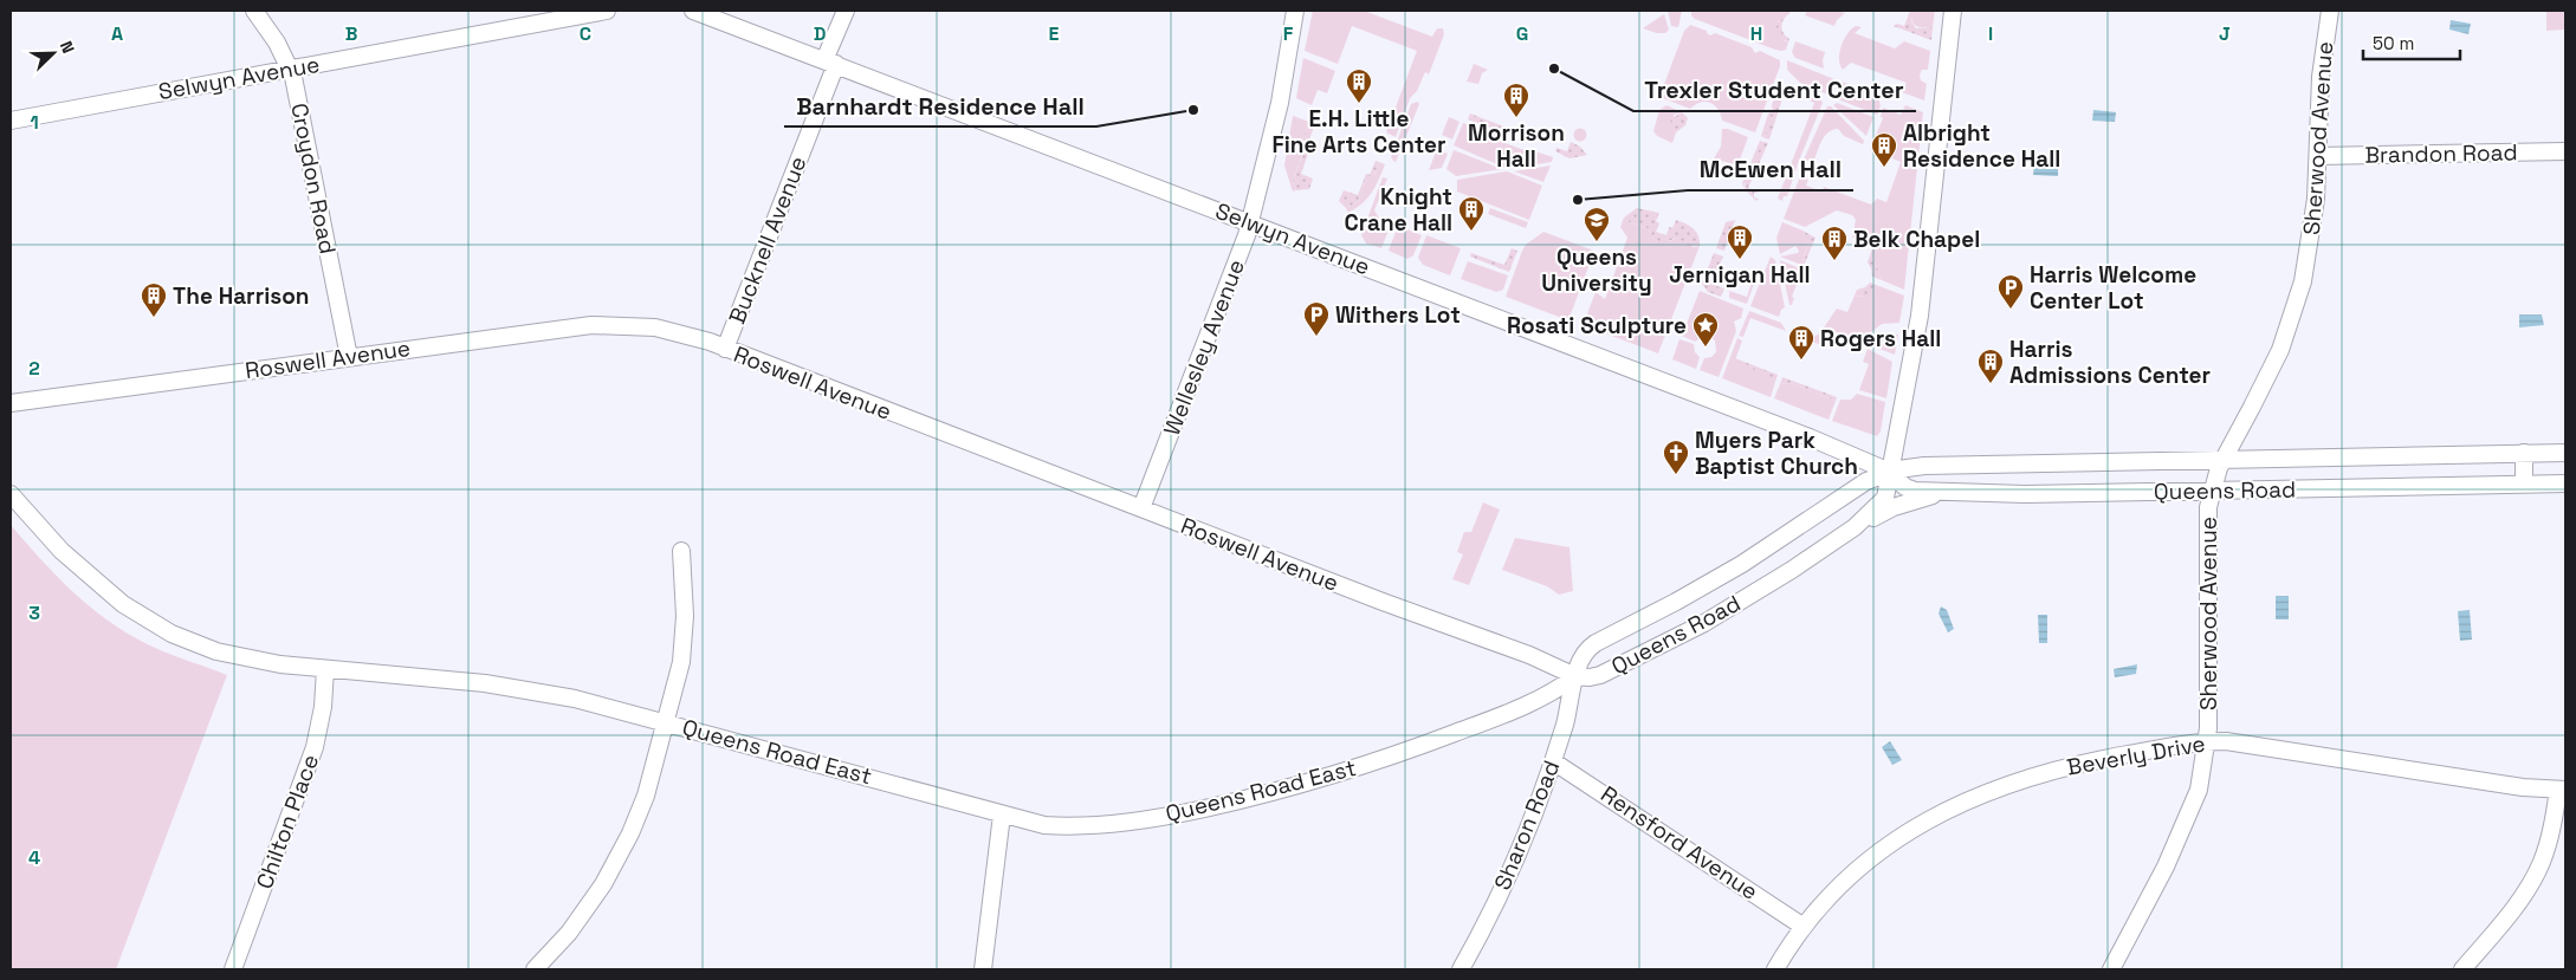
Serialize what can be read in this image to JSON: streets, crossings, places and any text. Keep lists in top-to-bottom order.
{
  "streets": {
    "street": [
      "Selwyn Avenue",
      "Sherwood Avenue",
      "Brandon Road",
      "Croydon Road",
      "Bucknell Avenue",
      "Wellesley Avenue",
      "Roswell Avenue",
      "Queens Road",
      "Queens Road East",
      "Beverly Drive",
      "Chilton Place",
      "Sharon Road",
      "Rensford Avenue"
    ]
  },
  "crossings": [
    ["Selwyn Avenue", "Croydon Road"],
    ["Selwyn Avenue", "Bucknell Avenue"],
    ["Selwyn Avenue", "Wellesley Avenue"],
    ["Selwyn Avenue", "Queens Road"],
    ["Sherwood Avenue", "Brandon Road"],
    ["Sherwood Avenue", "Queens Road"],
    ["Sherwood Avenue", "Beverly Drive"],
    ["Croydon Road", "Roswell Avenue"],
    ["Bucknell Avenue", "Roswell Avenue"],
    ["Wellesley Avenue", "Roswell Avenue"],
    ["Roswell Avenue", "Queens Road"],
    ["Roswell Avenue", "Queens Road East"],
    ["Roswell Avenue", "Sharon Road"],
    ["Queens Road", "Queens Road East"],
    ["Queens Road", "Sharon Road"],
    ["Queens Road East", "Chilton Place"],
    ["Queens Road East", "Sharon Road"],
    ["Beverly Drive", "Rensford Avenue"],
    ["Sharon Road", "Rensford Avenue"]
  ],
  "places": {
    "other": ["Trexler Student Center", "Barnhardt Residence Hall", "McEwen Hall"],
    "building": [
      "E.H. Little Fine Arts Center",
      "Morrison Hall",
      "Albright Residence Hall",
      "Knight Crane Hall",
      "Jernigan Hall",
      "Belk Chapel",
      "The Harrison",
      "Rogers Hall",
      "Harris Admissions Center"
    ],
    "school or university": ["Queens University"],
    "parking": ["Harris Welcome Center Lot", "Withers Lot"],
    "place": ["Rosati Sculpture"],
    "church": ["Myers Park Baptist Church"]
  },
  "scale_bar": "50 m",
  "north": "top right",
  "grid": {
    "columns": [
      "A",
      "B",
      "C",
      "D",
      "E",
      "F",
      "G",
      "H",
      "I",
      "J"
    ],
    "rows": [
      "1",
      "2",
      "3",
      "4"
    ]
  }
}
